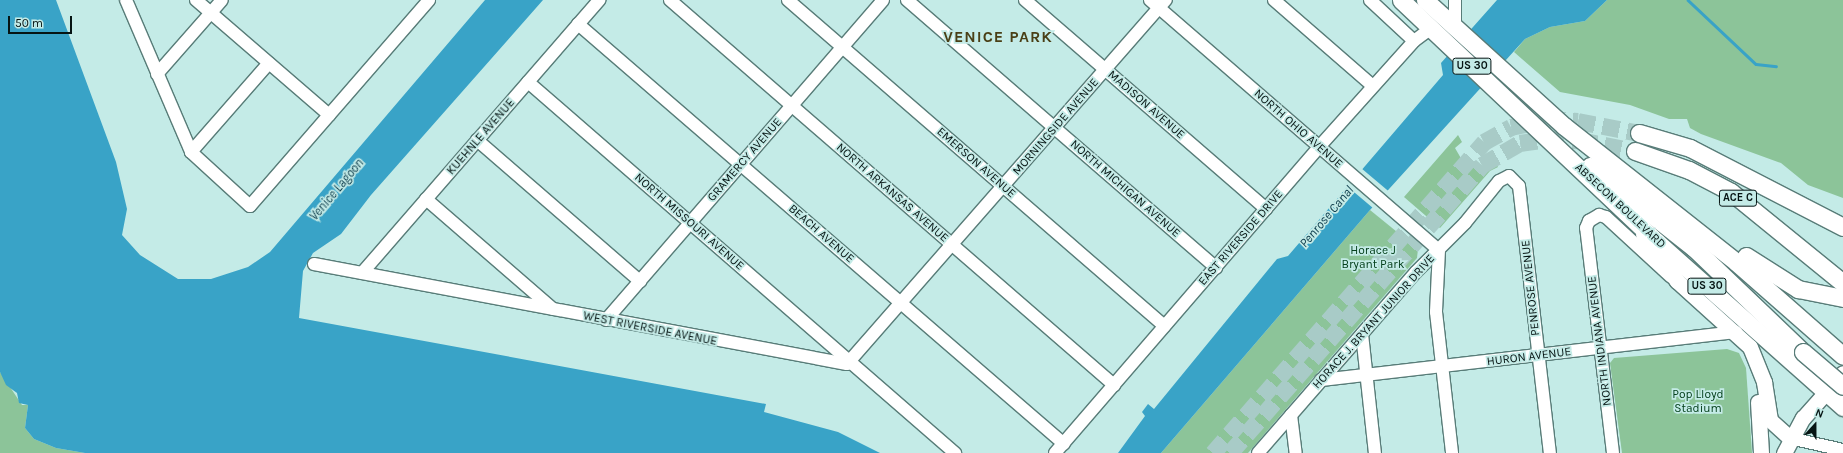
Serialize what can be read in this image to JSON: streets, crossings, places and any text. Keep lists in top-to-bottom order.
{
  "streets": {
    "highway": ["US 30", "ACE C", "ABSECON BOULEVARD"],
    "street": [
      "MADISON AVENUE",
      "MORNINGSIDE AVENUE",
      "NORTH OHIO AVENUE",
      "KUEHNLE AVENUE",
      "GRAMERCY AVENUE",
      "EMERSON AVENUE",
      "NORTH MICHIGAN AVENUE",
      "NORTH ARKANSAS AVENUE",
      "NORTH MISSOURI AVENUE",
      "BEACH AVENUE",
      "EAST RIVERSIDE DRIVE",
      "PENROSE AVENUE",
      "HORACE J. BRYANT JUNIOR DRIVE",
      "WEST RIVERSIDE AVENUE",
      "NORTH INDIANA AVENUE",
      "HURON AVENUE"
    ]
  },
  "crossings": [
    ["MADISON AVENUE", "MORNINGSIDE AVENUE"],
    ["MADISON AVENUE", "EAST RIVERSIDE DRIVE"],
    ["MORNINGSIDE AVENUE", "NORTH OHIO AVENUE"],
    ["MORNINGSIDE AVENUE", "EMERSON AVENUE"],
    ["MORNINGSIDE AVENUE", "NORTH MICHIGAN AVENUE"],
    ["MORNINGSIDE AVENUE", "NORTH ARKANSAS AVENUE"],
    ["MORNINGSIDE AVENUE", "NORTH MISSOURI AVENUE"],
    ["MORNINGSIDE AVENUE", "BEACH AVENUE"],
    ["MORNINGSIDE AVENUE", "WEST RIVERSIDE AVENUE"],
    ["NORTH OHIO AVENUE", "EAST RIVERSIDE DRIVE"],
    ["NORTH OHIO AVENUE", "HORACE J. BRYANT JUNIOR DRIVE"],
    ["KUEHNLE AVENUE", "NORTH MISSOURI AVENUE"],
    ["KUEHNLE AVENUE", "BEACH AVENUE"],
    ["KUEHNLE AVENUE", "WEST RIVERSIDE AVENUE"],
    ["GRAMERCY AVENUE", "EMERSON AVENUE"],
    ["GRAMERCY AVENUE", "NORTH ARKANSAS AVENUE"],
    ["GRAMERCY AVENUE", "NORTH MISSOURI AVENUE"],
    ["GRAMERCY AVENUE", "BEACH AVENUE"],
    ["GRAMERCY AVENUE", "WEST RIVERSIDE AVENUE"],
    ["EMERSON AVENUE", "EAST RIVERSIDE DRIVE"],
    ["NORTH MICHIGAN AVENUE", "EAST RIVERSIDE DRIVE"],
    ["NORTH ARKANSAS AVENUE", "EAST RIVERSIDE DRIVE"],
    ["ABSECON BOULEVARD", "EAST RIVERSIDE DRIVE"],
    ["ABSECON BOULEVARD", "NORTH INDIANA AVENUE"],
    ["ABSECON BOULEVARD", "HURON AVENUE"],
    ["NORTH MISSOURI AVENUE", "WEST RIVERSIDE AVENUE"],
    ["BEACH AVENUE", "EAST RIVERSIDE DRIVE"],
    ["PENROSE AVENUE", "HORACE J. BRYANT JUNIOR DRIVE"],
    ["PENROSE AVENUE", "HURON AVENUE"],
    ["HORACE J. BRYANT JUNIOR DRIVE", "HURON AVENUE"],
    ["NORTH INDIANA AVENUE", "HURON AVENUE"]
  ],
  "districts": ["VENICE PARK"],
  "water": ["Venice Lagoon", "Penrose Canal"],
  "parks": ["Horace J Bryant Park", "Pop Lloyd Stadium"],
  "scale_bar": "50 m",
  "north": "top"
}
